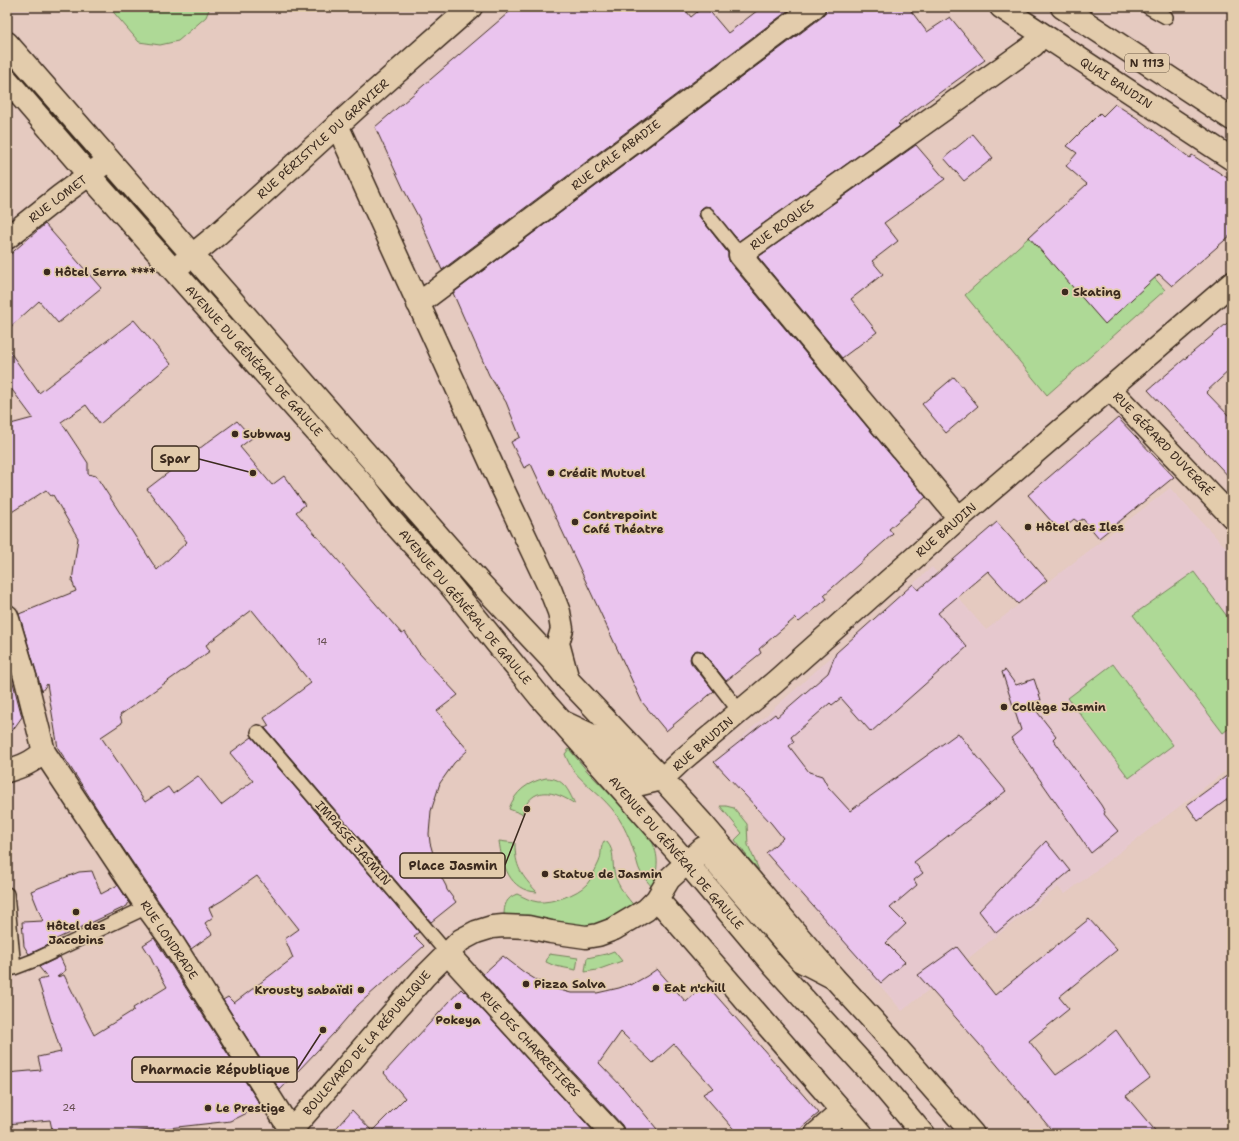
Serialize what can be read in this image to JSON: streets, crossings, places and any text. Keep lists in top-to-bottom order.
{
  "streets": {
    "street": [
      "N 1113",
      "QUAI BAUDIN",
      "RUE PÉRISTYLE DU GRAVIER",
      "RUE CALE ABADIE",
      "RUE LOMET",
      "RUE ROQUES",
      "AVENUE DU GÉNÉRAL DE GAULLE",
      "RUE GÉRARD DUVERGÉ",
      "RUE BAUDIN",
      "RUE LONDRADE",
      "BOULEVARD DE LA RÉPUBLIQUE",
      "RUE DES CHARRETIERS"
    ],
    "lane": ["IMPASSE JASMIN"]
  },
  "crossings": [
    ["QUAI BAUDIN", "RUE ROQUES"],
    ["RUE PÉRISTYLE DU GRAVIER", "AVENUE DU GÉNÉRAL DE GAULLE"],
    ["RUE LOMET", "AVENUE DU GÉNÉRAL DE GAULLE"],
    ["RUE ROQUES", "RUE BAUDIN"],
    ["AVENUE DU GÉNÉRAL DE GAULLE", "RUE BAUDIN"],
    ["AVENUE DU GÉNÉRAL DE GAULLE", "BOULEVARD DE LA RÉPUBLIQUE"],
    ["RUE GÉRARD DUVERGÉ", "RUE BAUDIN"],
    ["IMPASSE JASMIN", "BOULEVARD DE LA RÉPUBLIQUE"],
    ["IMPASSE JASMIN", "RUE DES CHARRETIERS"],
    ["RUE LONDRADE", "BOULEVARD DE LA RÉPUBLIQUE"],
    ["BOULEVARD DE LA RÉPUBLIQUE", "RUE DES CHARRETIERS"]
  ],
  "places": [
    "Hôtel Serra ****",
    "Skating",
    "Subway",
    "Spar",
    "Crédit Mutuel",
    "Contrepoint Café Théatre",
    "Hôtel des Iles",
    "Collège Jasmin",
    "Place Jasmin",
    "Statue de Jasmin",
    "Hôtel des Jacobins",
    "Pizza Salva",
    "Eat n'chill",
    "Krousty sabaïdi",
    "Pokeya",
    "Pharmacie République",
    "Le Prestige"
  ],
  "house_numbers": ["14", "24"]
}
